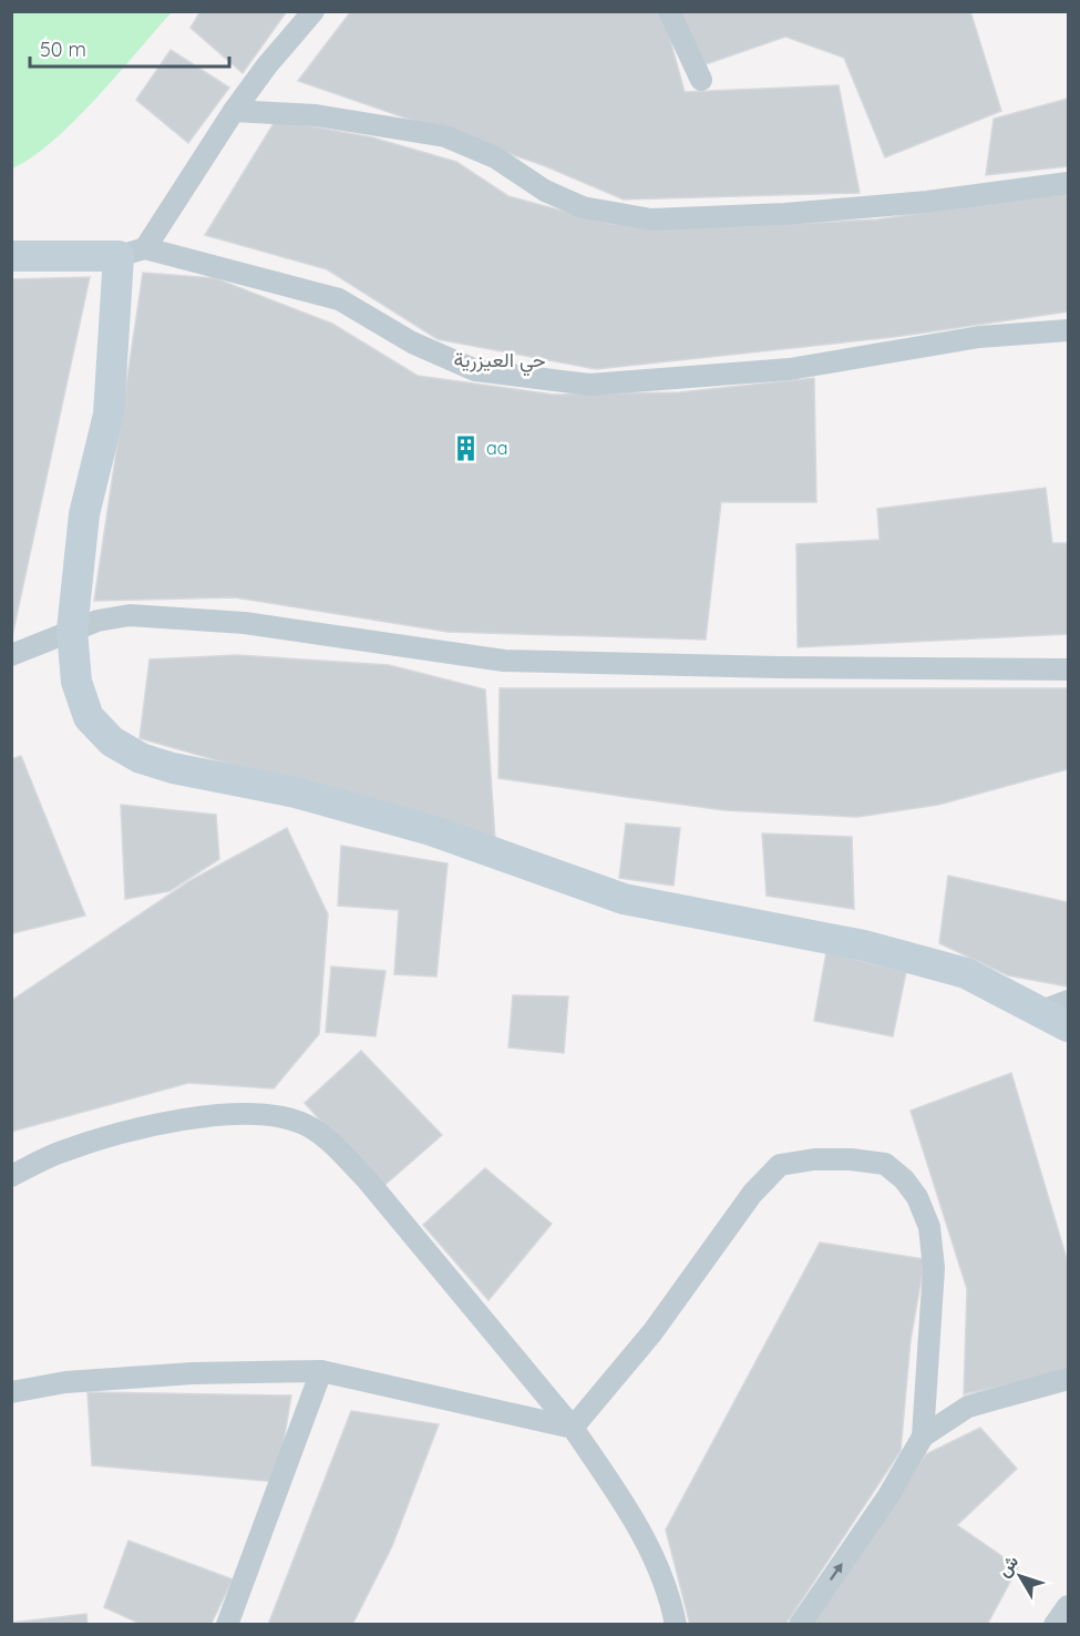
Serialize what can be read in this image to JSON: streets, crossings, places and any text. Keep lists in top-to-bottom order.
{
  "districts": ["حي العيزرية"],
  "places": {
    "building": ["aa"]
  },
  "scale_bar": "50 m",
  "north": "top left"
}
